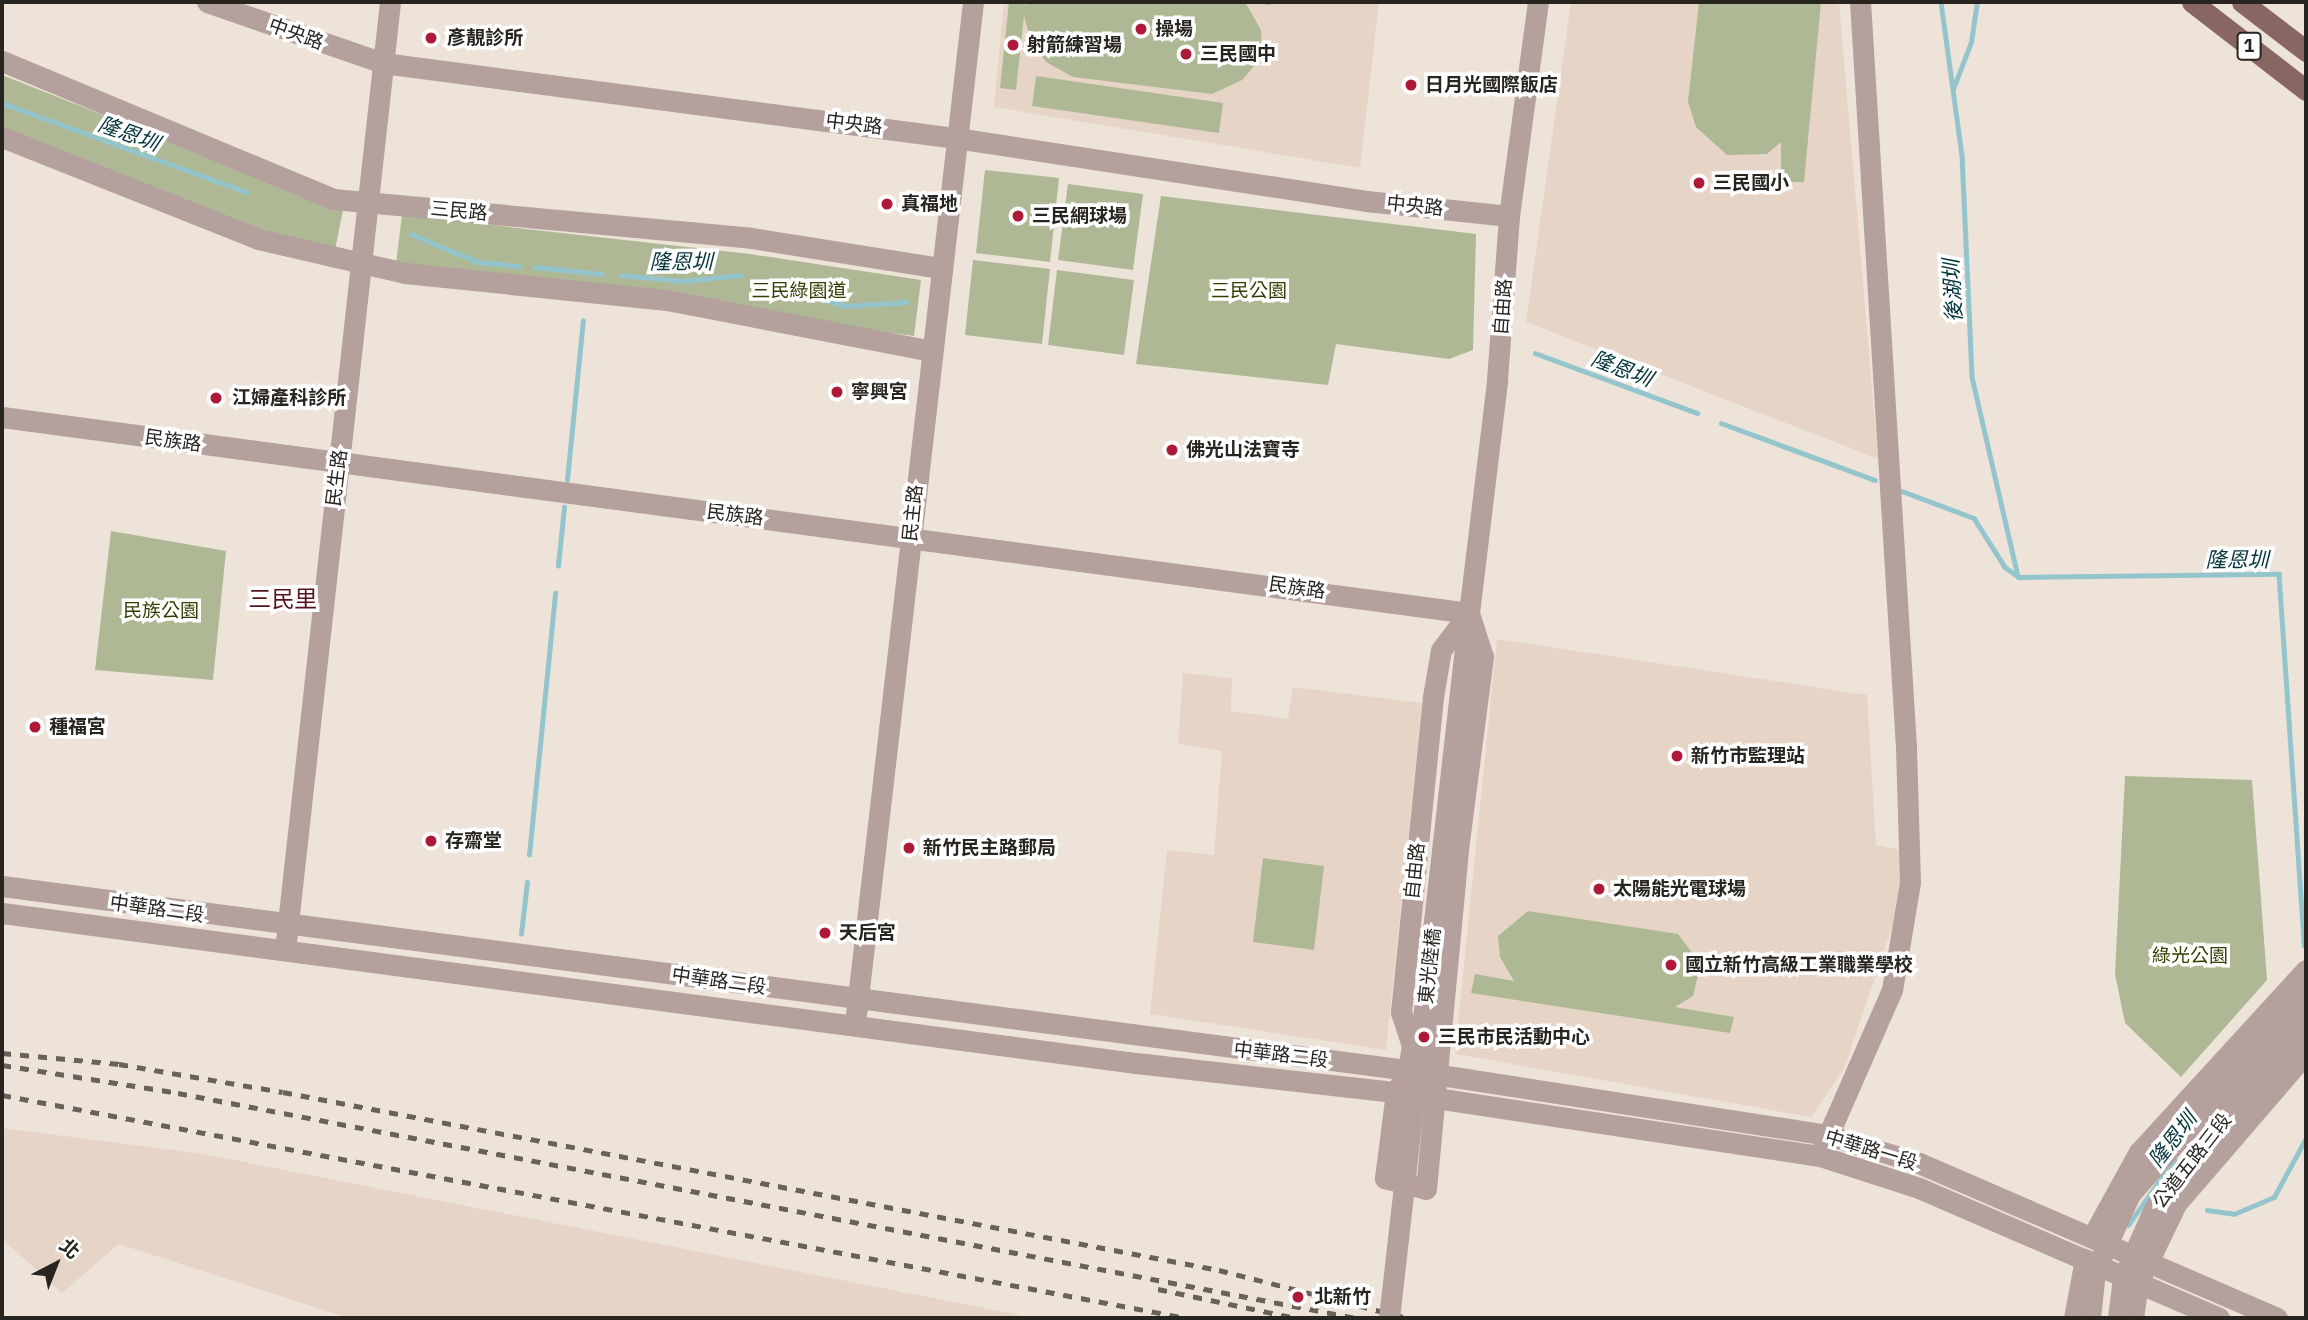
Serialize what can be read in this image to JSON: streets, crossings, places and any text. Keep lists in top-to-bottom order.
{
  "streets": {
    "main road": ["1"],
    "street": [
      "中央路",
      "三民路",
      "自由路",
      "民族路",
      "民生路",
      "民主路",
      "中華路二段",
      "東光陸橋",
      "中華路一段",
      "公道五路三段"
    ]
  },
  "crossings": [
    ["中央路", "自由路"],
    ["中央路", "民生路"],
    ["中央路", "民主路"],
    ["三民路", "民生路"],
    ["三民路", "民主路"],
    ["自由路", "民族路"],
    ["自由路", "中華路二段"],
    ["自由路", "東光陸橋"],
    ["自由路", "中華路一段"],
    ["民族路", "民生路"],
    ["民族路", "民主路"],
    ["民族路", "東光陸橋"],
    ["民生路", "中華路二段"],
    ["民主路", "中華路二段"],
    ["中華路二段", "中華路一段"],
    ["中華路一段", "公道五路三段"]
  ],
  "districts": ["三民里"],
  "water": ["隆恩圳", "後湖圳"],
  "parks": [
    "三民綠園道",
    "三民公園",
    "民族公園",
    "綠光公園"
  ],
  "places": [
    "操場",
    "彥靚診所",
    "射箭練習場",
    "三民國中",
    "日月光國際飯店",
    "三民國小",
    "真福地",
    "三民網球場",
    "寧興宮",
    "江婦產科診所",
    "佛光山法寶寺",
    "種福宮",
    "新竹市監理站",
    "存齋堂",
    "新竹民主路郵局",
    "太陽能光電球場",
    "天后宮",
    "國立新竹高級工業職業學校",
    "三民市民活動中心",
    "北新竹"
  ],
  "north": "top right"
}
